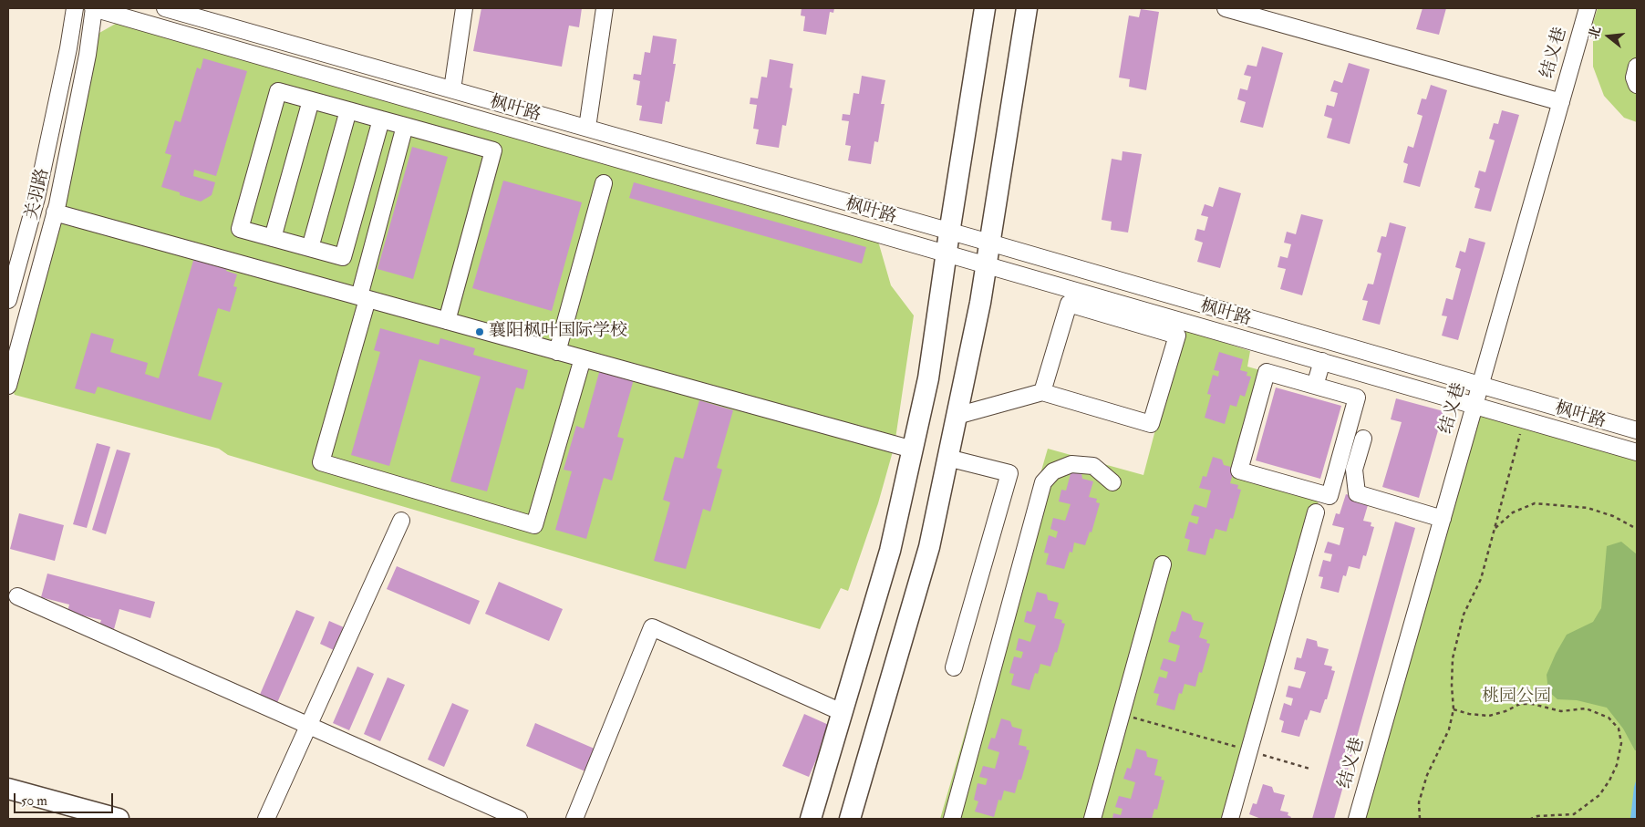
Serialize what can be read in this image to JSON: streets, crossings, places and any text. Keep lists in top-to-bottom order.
{
  "streets": {
    "street": ["结义巷", "枫叶路", "关羽路"]
  },
  "crossings": [
    ["结义巷", "枫叶路"],
    ["枫叶路", "关羽路"]
  ],
  "parks": ["桃园公园"],
  "places": ["襄阳枫叶国际学校"],
  "scale_bar": "50 m",
  "north": "left"
}
